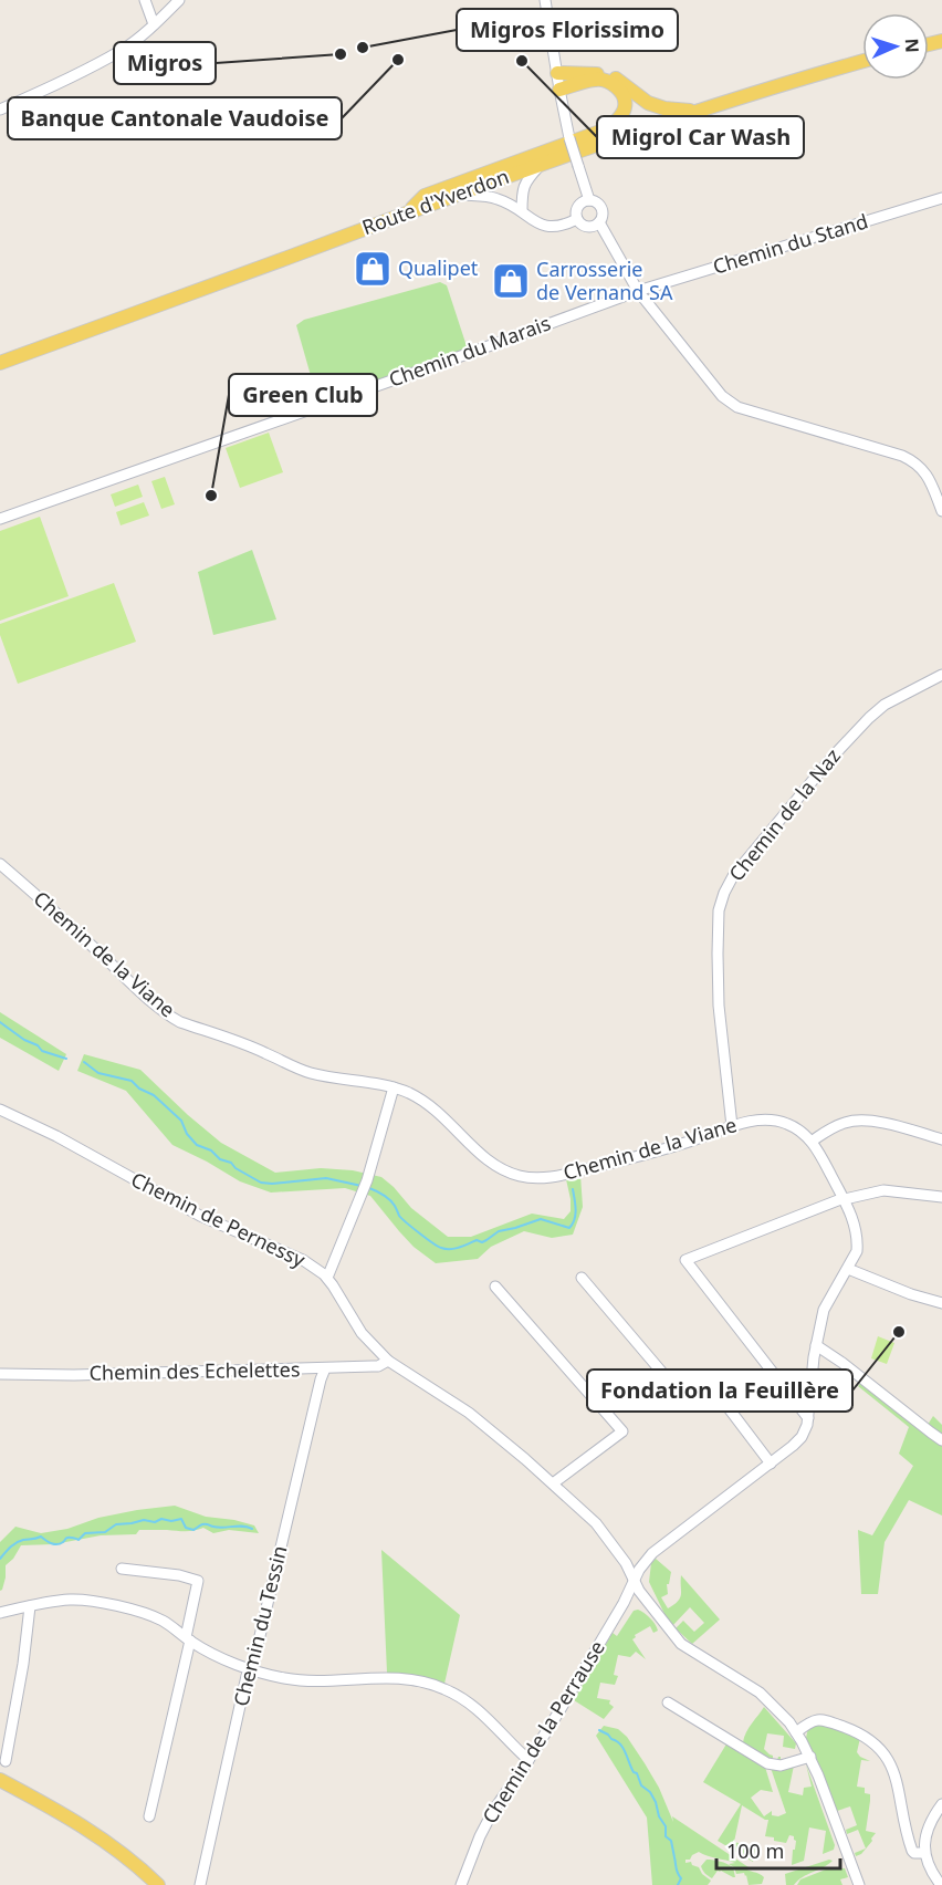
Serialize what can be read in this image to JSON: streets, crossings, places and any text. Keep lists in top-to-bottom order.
{
  "streets": {
    "main road": ["Route d'Yverdon"],
    "street": [
      "Chemin du Stand",
      "Chemin du Marais",
      "Chemin de la Naz",
      "Chemin de la Viane",
      "Chemin de Pernessy",
      "Chemin des Echelettes",
      "Chemin du Tessin",
      "Chemin de la Perrause"
    ]
  },
  "crossings": [
    ["Chemin du Stand", "Chemin du Marais"],
    ["Chemin de la Naz", "Chemin de la Viane"],
    ["Chemin de Pernessy", "Chemin des Echelettes"],
    ["Chemin de Pernessy", "Chemin de la Perrause"],
    ["Chemin des Echelettes", "Chemin du Tessin"]
  ],
  "places": {
    "other": [
      "Migros Florissimo",
      "Migros",
      "Banque Cantonale Vaudoise",
      "Migrol Car Wash",
      "Green Club",
      "Fondation la Feuillère"
    ],
    "shop": ["Qualipet", "Carrosserie de Vernand SA"]
  },
  "scale_bar": "100 m",
  "north": "right"
}
